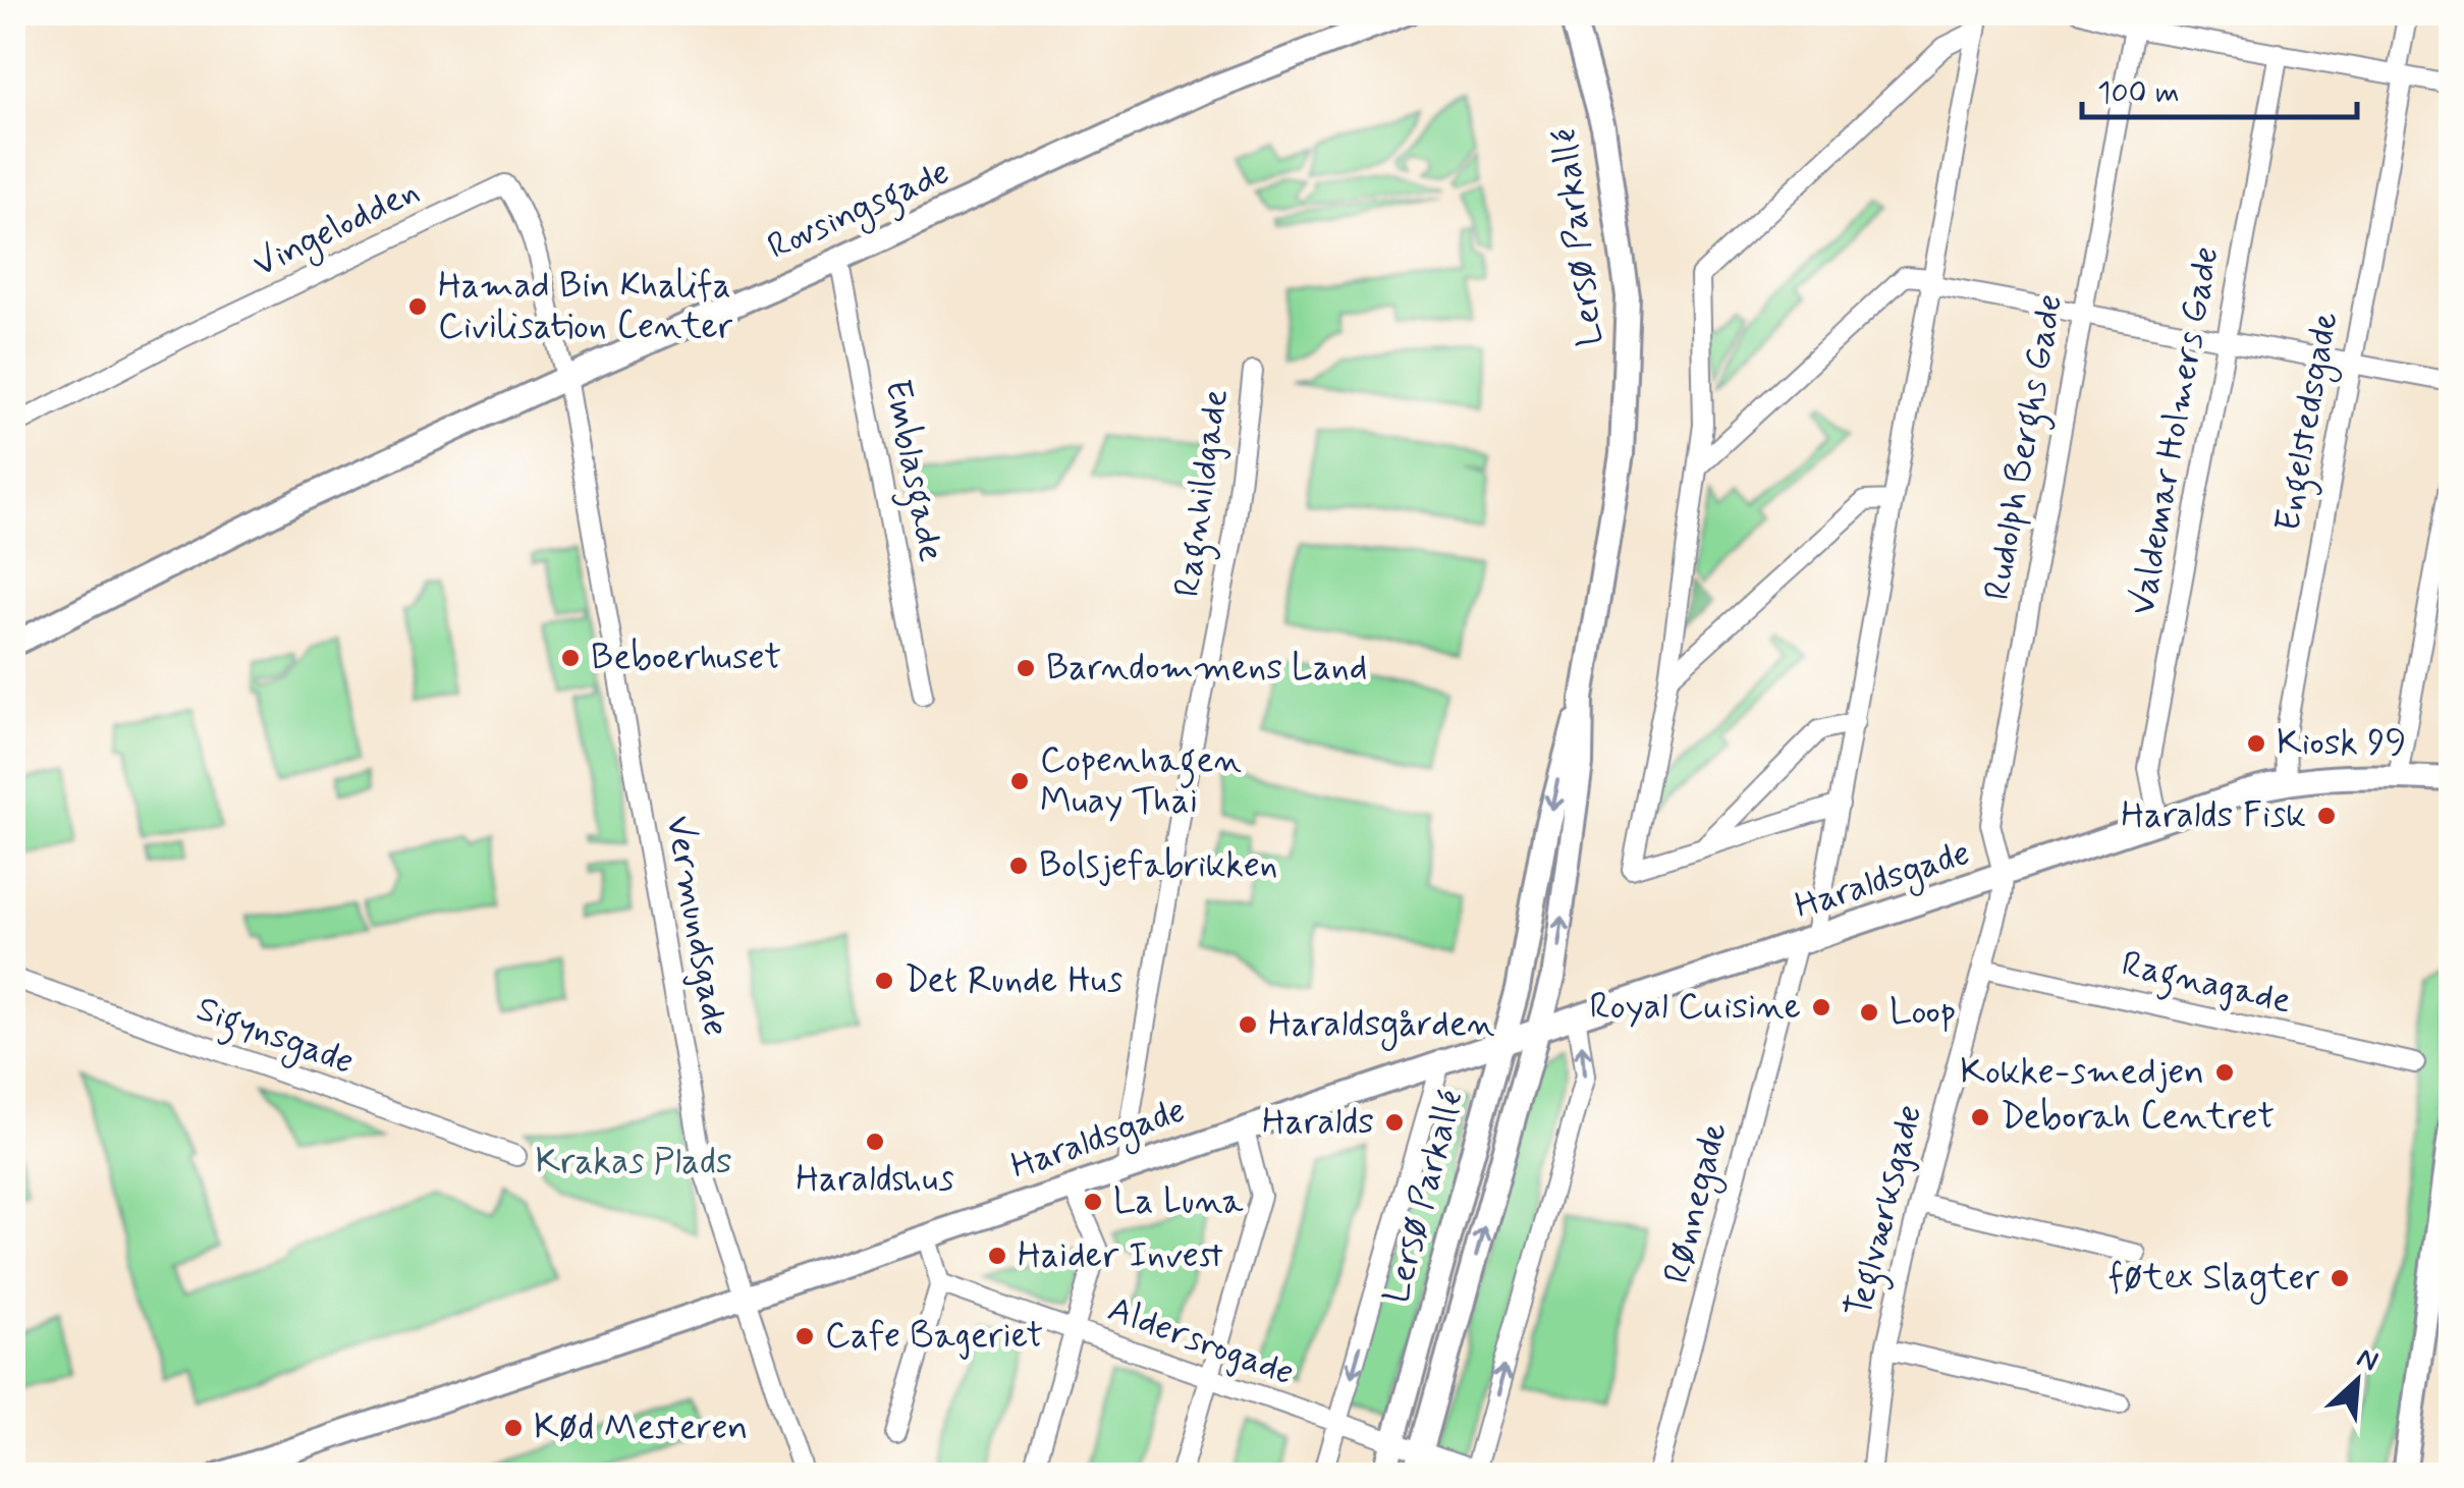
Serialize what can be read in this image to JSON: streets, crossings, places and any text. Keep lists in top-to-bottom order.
{
  "streets": {
    "street": [
      "Rovsingsgade",
      "Vingelodden",
      "Lersø Parkallé",
      "Engelstedsgade",
      "Valdemar Holmers Gade",
      "Rudolph Berghs Gade",
      "Emblasgade",
      "Ragnhildgade",
      "Haraldsgade",
      "Vermundsgade",
      "Ragnagade",
      "Sigynsgade",
      "Rønnegade",
      "Teglværksgade",
      "Aldersrogade"
    ]
  },
  "crossings": [
    ["Rovsingsgade", "Vingelodden"],
    ["Rovsingsgade", "Emblasgade"],
    ["Rovsingsgade", "Vermundsgade"],
    ["Vingelodden", "Vermundsgade"],
    ["Lersø Parkallé", "Haraldsgade"],
    ["Lersø Parkallé", "Aldersrogade"],
    ["Engelstedsgade", "Haraldsgade"],
    ["Valdemar Holmers Gade", "Haraldsgade"],
    ["Rudolph Berghs Gade", "Haraldsgade"],
    ["Ragnhildgade", "Haraldsgade"],
    ["Haraldsgade", "Vermundsgade"],
    ["Haraldsgade", "Ragnagade"],
    ["Haraldsgade", "Rønnegade"],
    ["Haraldsgade", "Teglværksgade"],
    ["Ragnagade", "Teglværksgade"]
  ],
  "parks": ["Krakas Plads"],
  "places": [
    "Hamad Bin Khalifa Civilisation Center",
    "Beboerhuset",
    "Barndommens Land",
    "Kiosk 99",
    "Copenhagen Muay Thai",
    "Haralds Fisk",
    "Bolsjefabrikken",
    "Det Runde Hus",
    "Royal Cuisine",
    "Loop",
    "Haraldsgården",
    "Kokke-smedjen",
    "Deborah Centret",
    "Haralds",
    "Haraldshus",
    "La Luna",
    "Haider Invest",
    "føtex Slagter",
    "Cafe Bageriet",
    "Kød Mesteren"
  ],
  "scale_bar": "100 m",
  "north": "top right"
}
